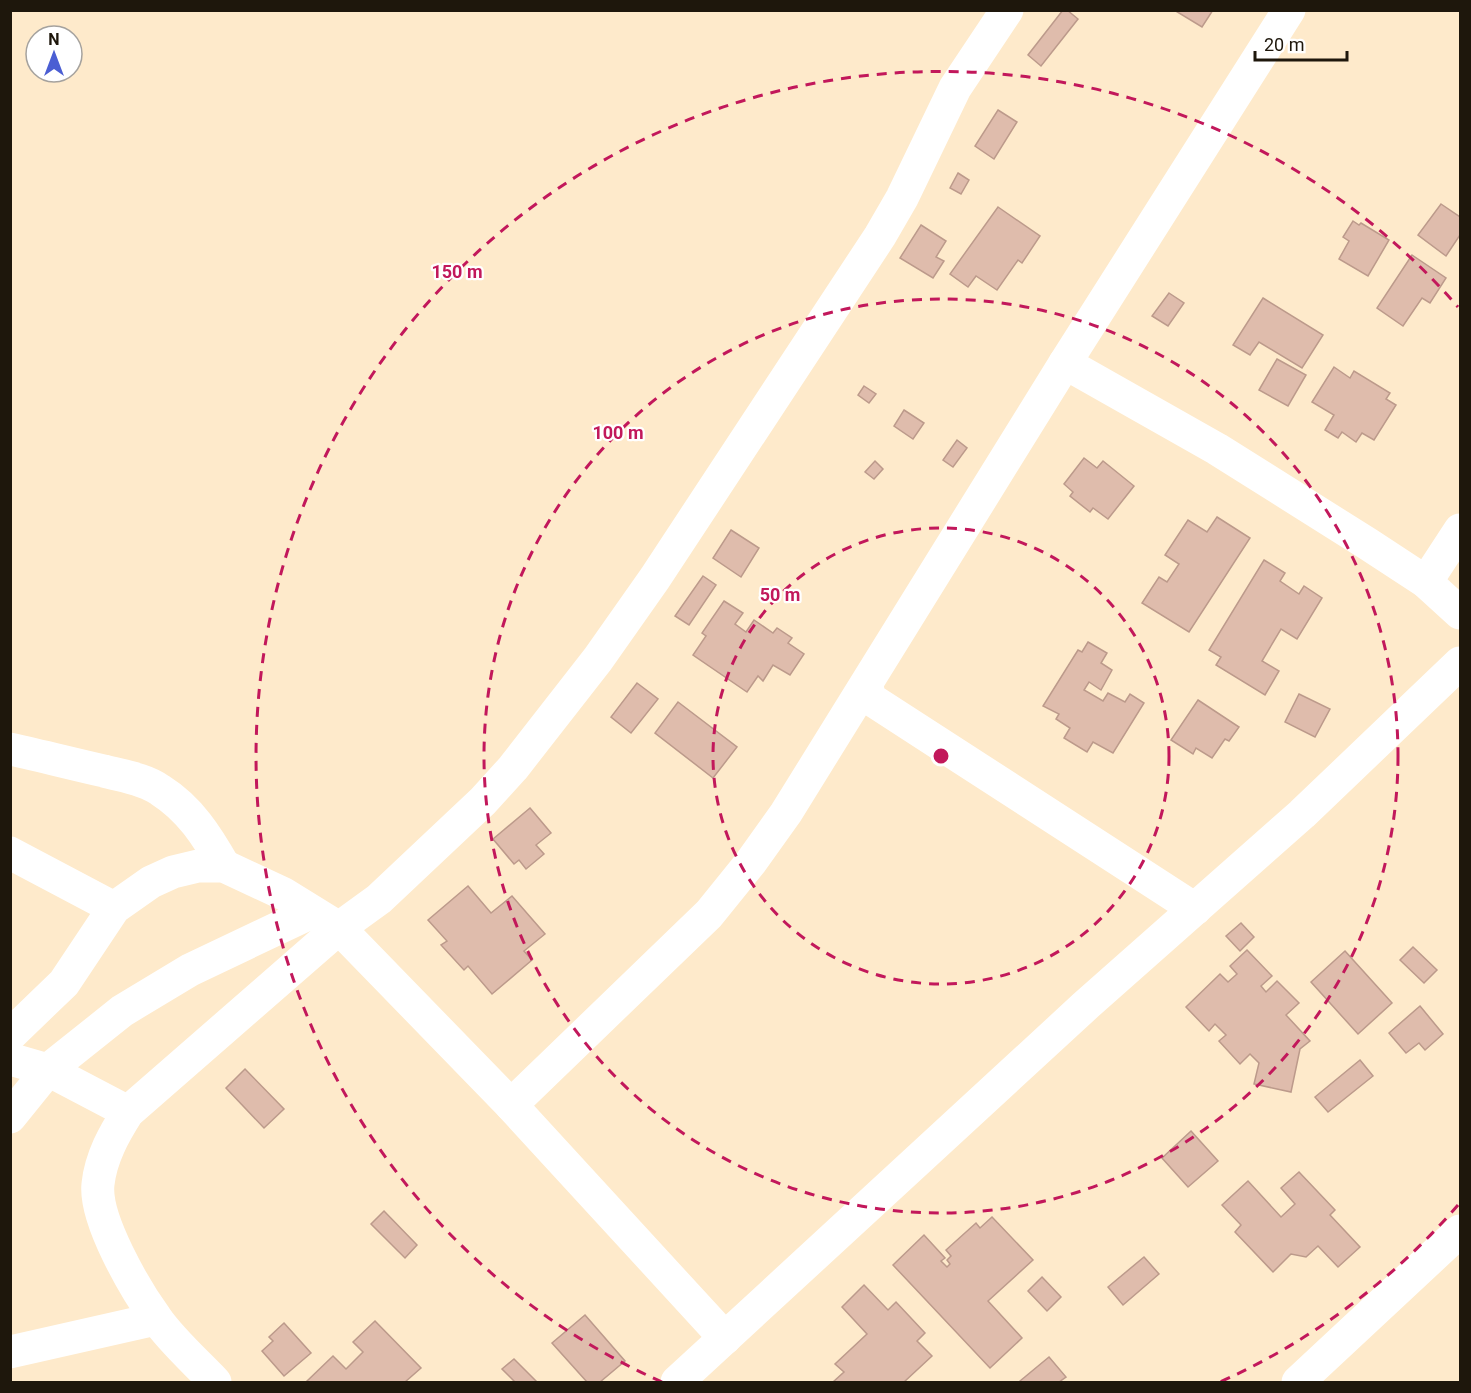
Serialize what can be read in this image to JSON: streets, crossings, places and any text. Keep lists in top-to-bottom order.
{
  "scale_bar": "20 m",
  "north": "top",
  "rings": ["150 m", "100 m", "50 m"]
}
